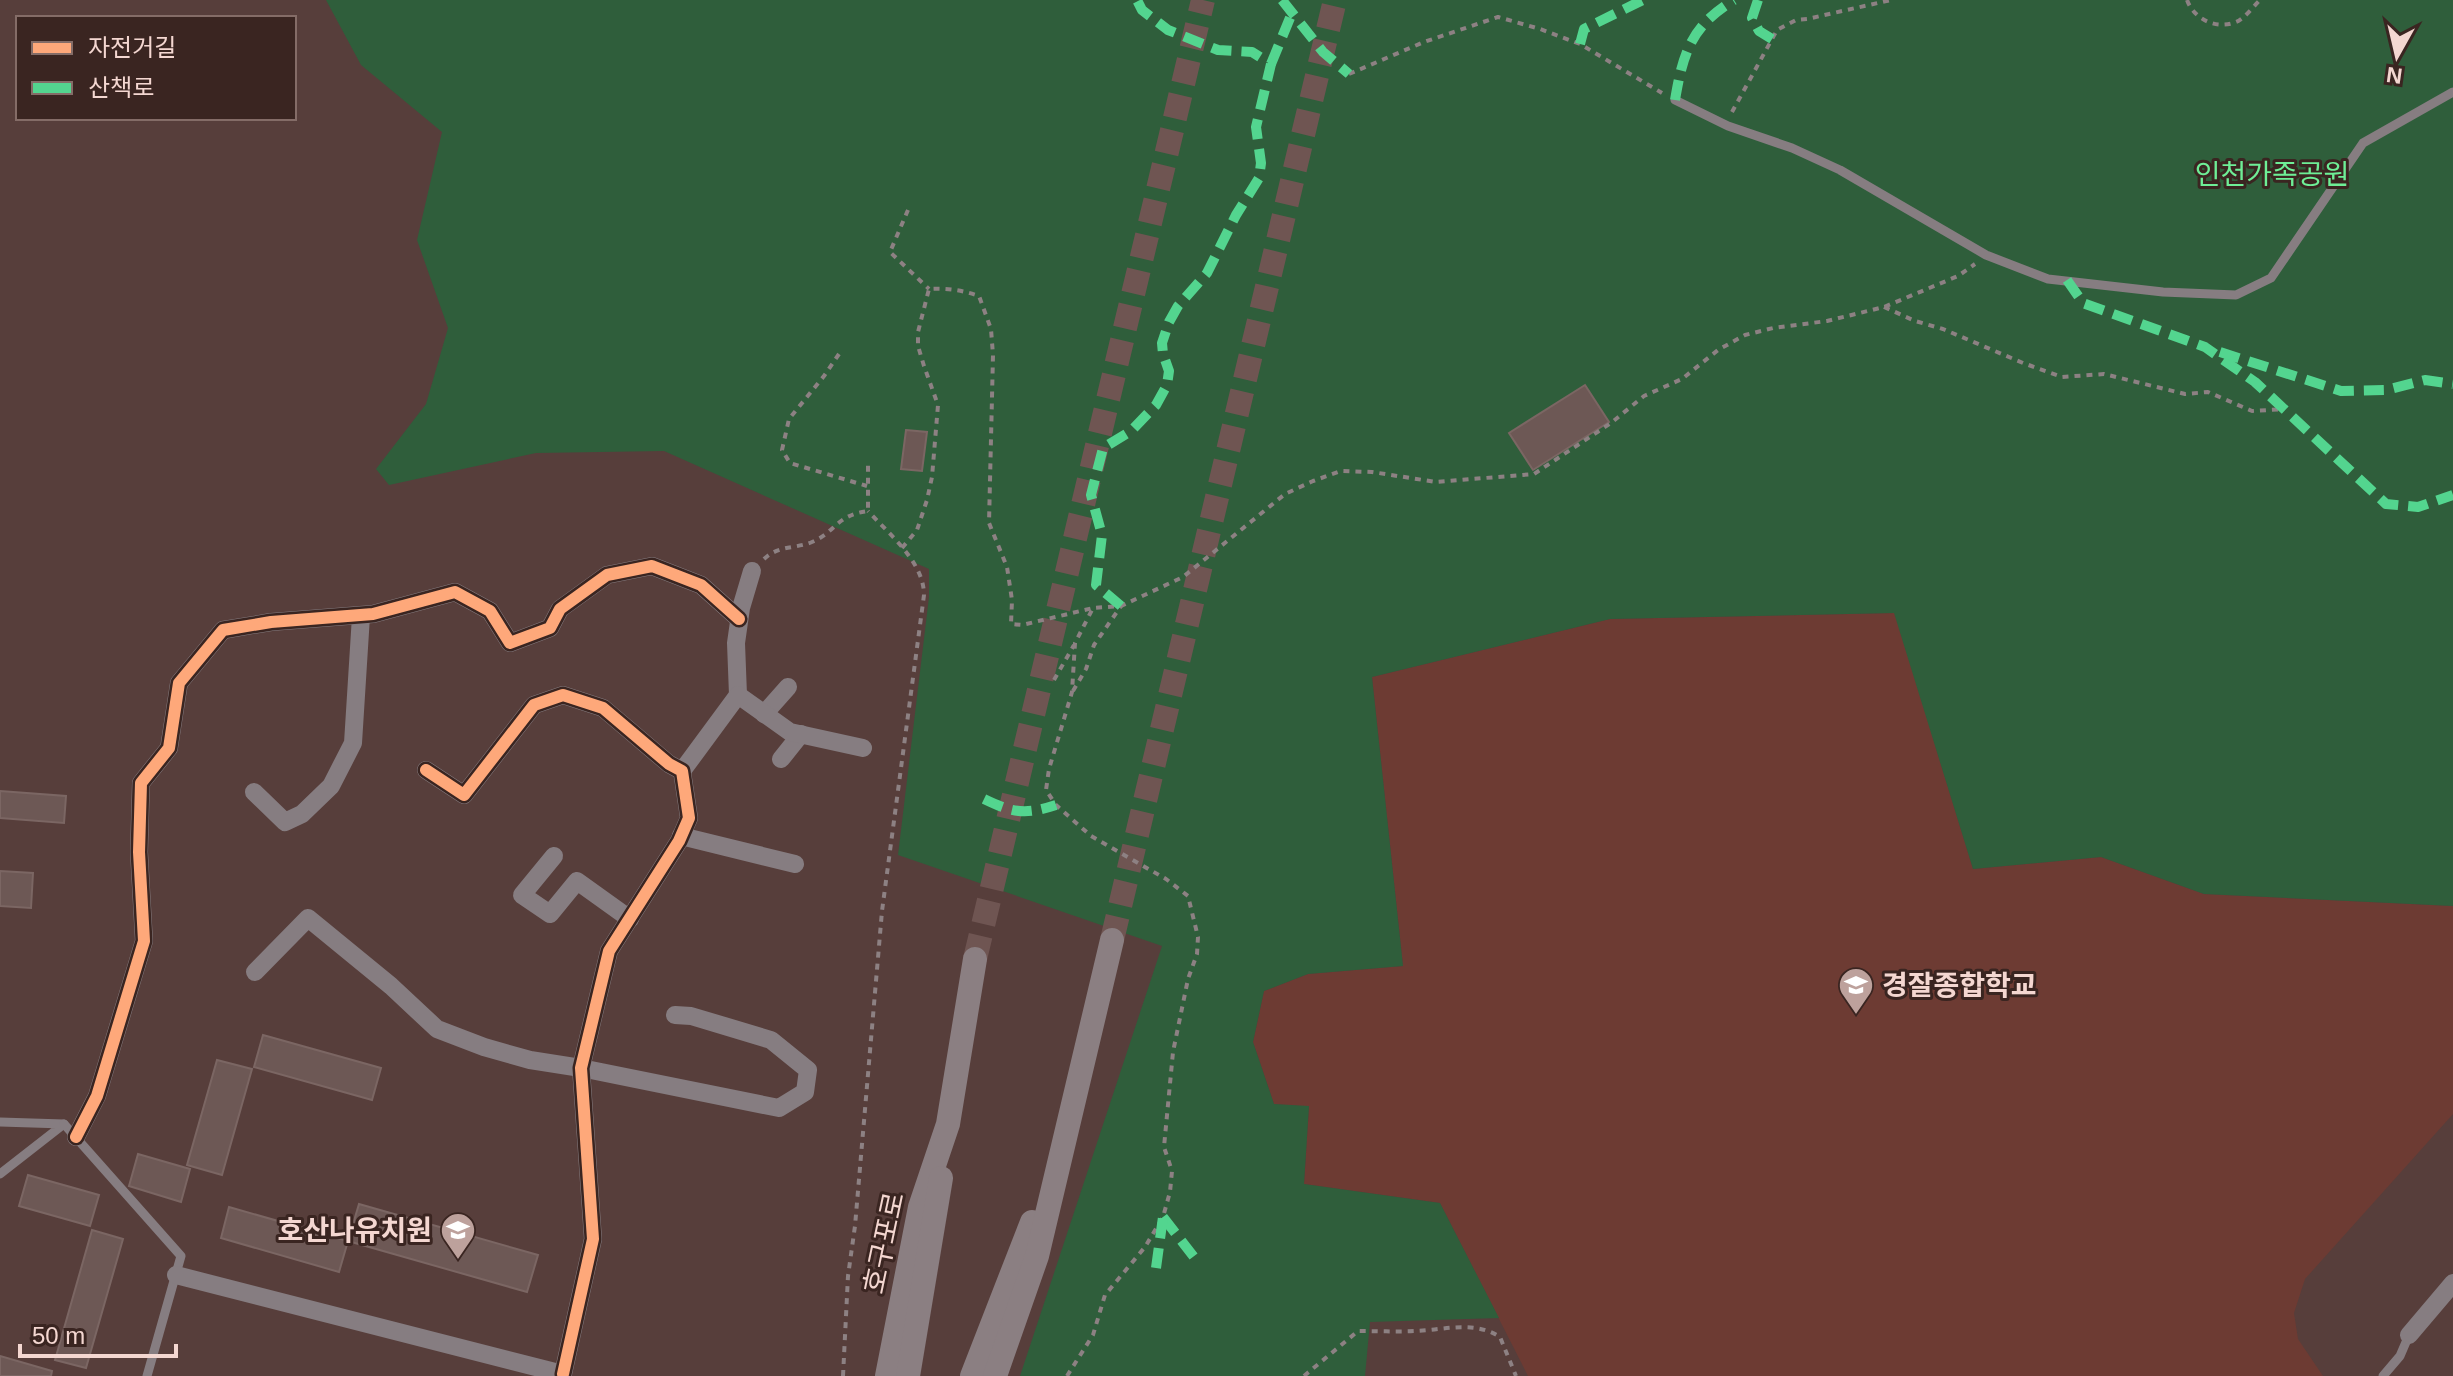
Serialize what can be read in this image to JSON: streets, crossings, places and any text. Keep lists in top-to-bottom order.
{
  "streets": {
    "main road": ["호구포로"]
  },
  "parks": ["인천가족공원"],
  "places": {
    "school or university": ["경잘종합학교", "호산나유치원"]
  },
  "legend": ["자전거길", "산책로"],
  "scale_bar": "50 m",
  "north": "bottom"
}
